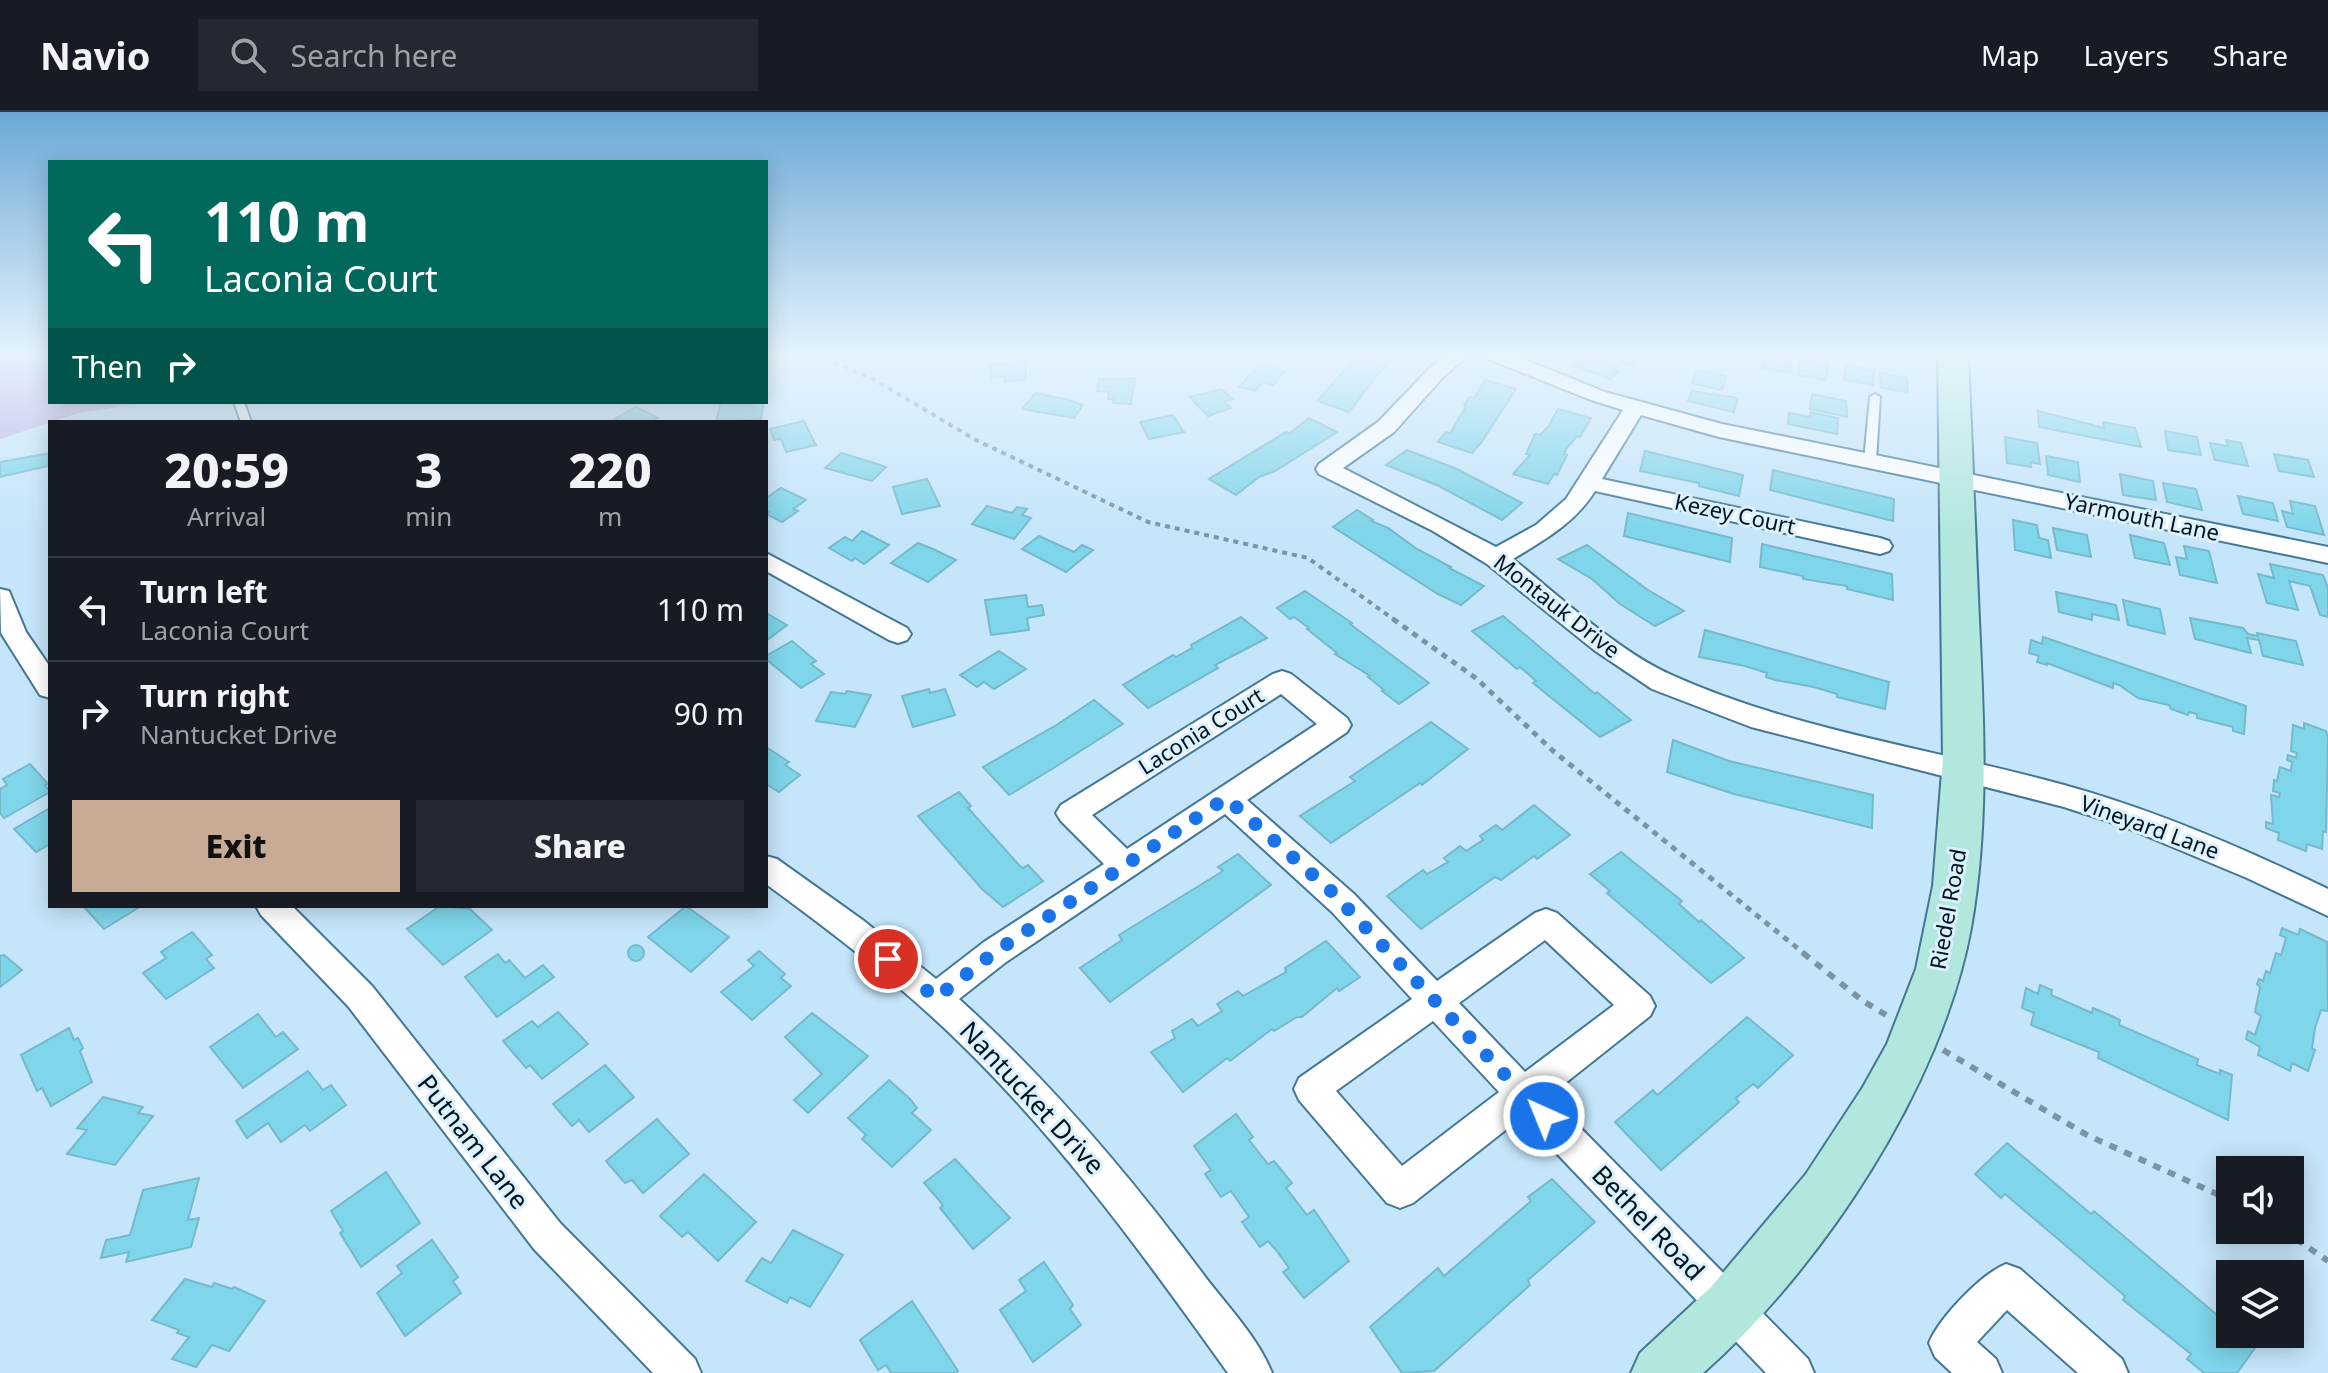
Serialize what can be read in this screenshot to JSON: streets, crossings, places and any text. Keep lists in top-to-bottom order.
{
  "streets": {
    "street": [
      "Kezey Court",
      "Yarmouth Lane",
      "Montauk Drive",
      "Laconia Court",
      "Vineyard Lane",
      "Riedel Road",
      "Nantucket Drive",
      "Putnam Lane",
      "Bethel Road"
    ]
  },
  "crossings": [
    ["Yarmouth Lane", "Riedel Road"],
    ["Montauk Drive", "Vineyard Lane"],
    ["Montauk Drive", "Riedel Road"],
    ["Laconia Court", "Nantucket Drive"],
    ["Laconia Court", "Bethel Road"],
    ["Vineyard Lane", "Riedel Road"],
    ["Riedel Road", "Bethel Road"]
  ],
  "page": {
    "header": "Navio",
    "search": "Search here",
    "nav": ["Map", "Layers", "Share"],
    "turn": ["110 m", "Laconia Court"],
    "then": "Then",
    "eta": [
      "20:59",
      "Arrival",
      "3",
      "min",
      "220",
      "m"
    ],
    "list": [
      {
        "name": "Turn left",
        "note": "Laconia Court",
        "value": "110 m"
      },
      {
        "name": "Turn right",
        "note": "Nantucket Drive",
        "value": "90 m"
      }
    ],
    "buttons": ["Exit", "Share"]
  }
}
